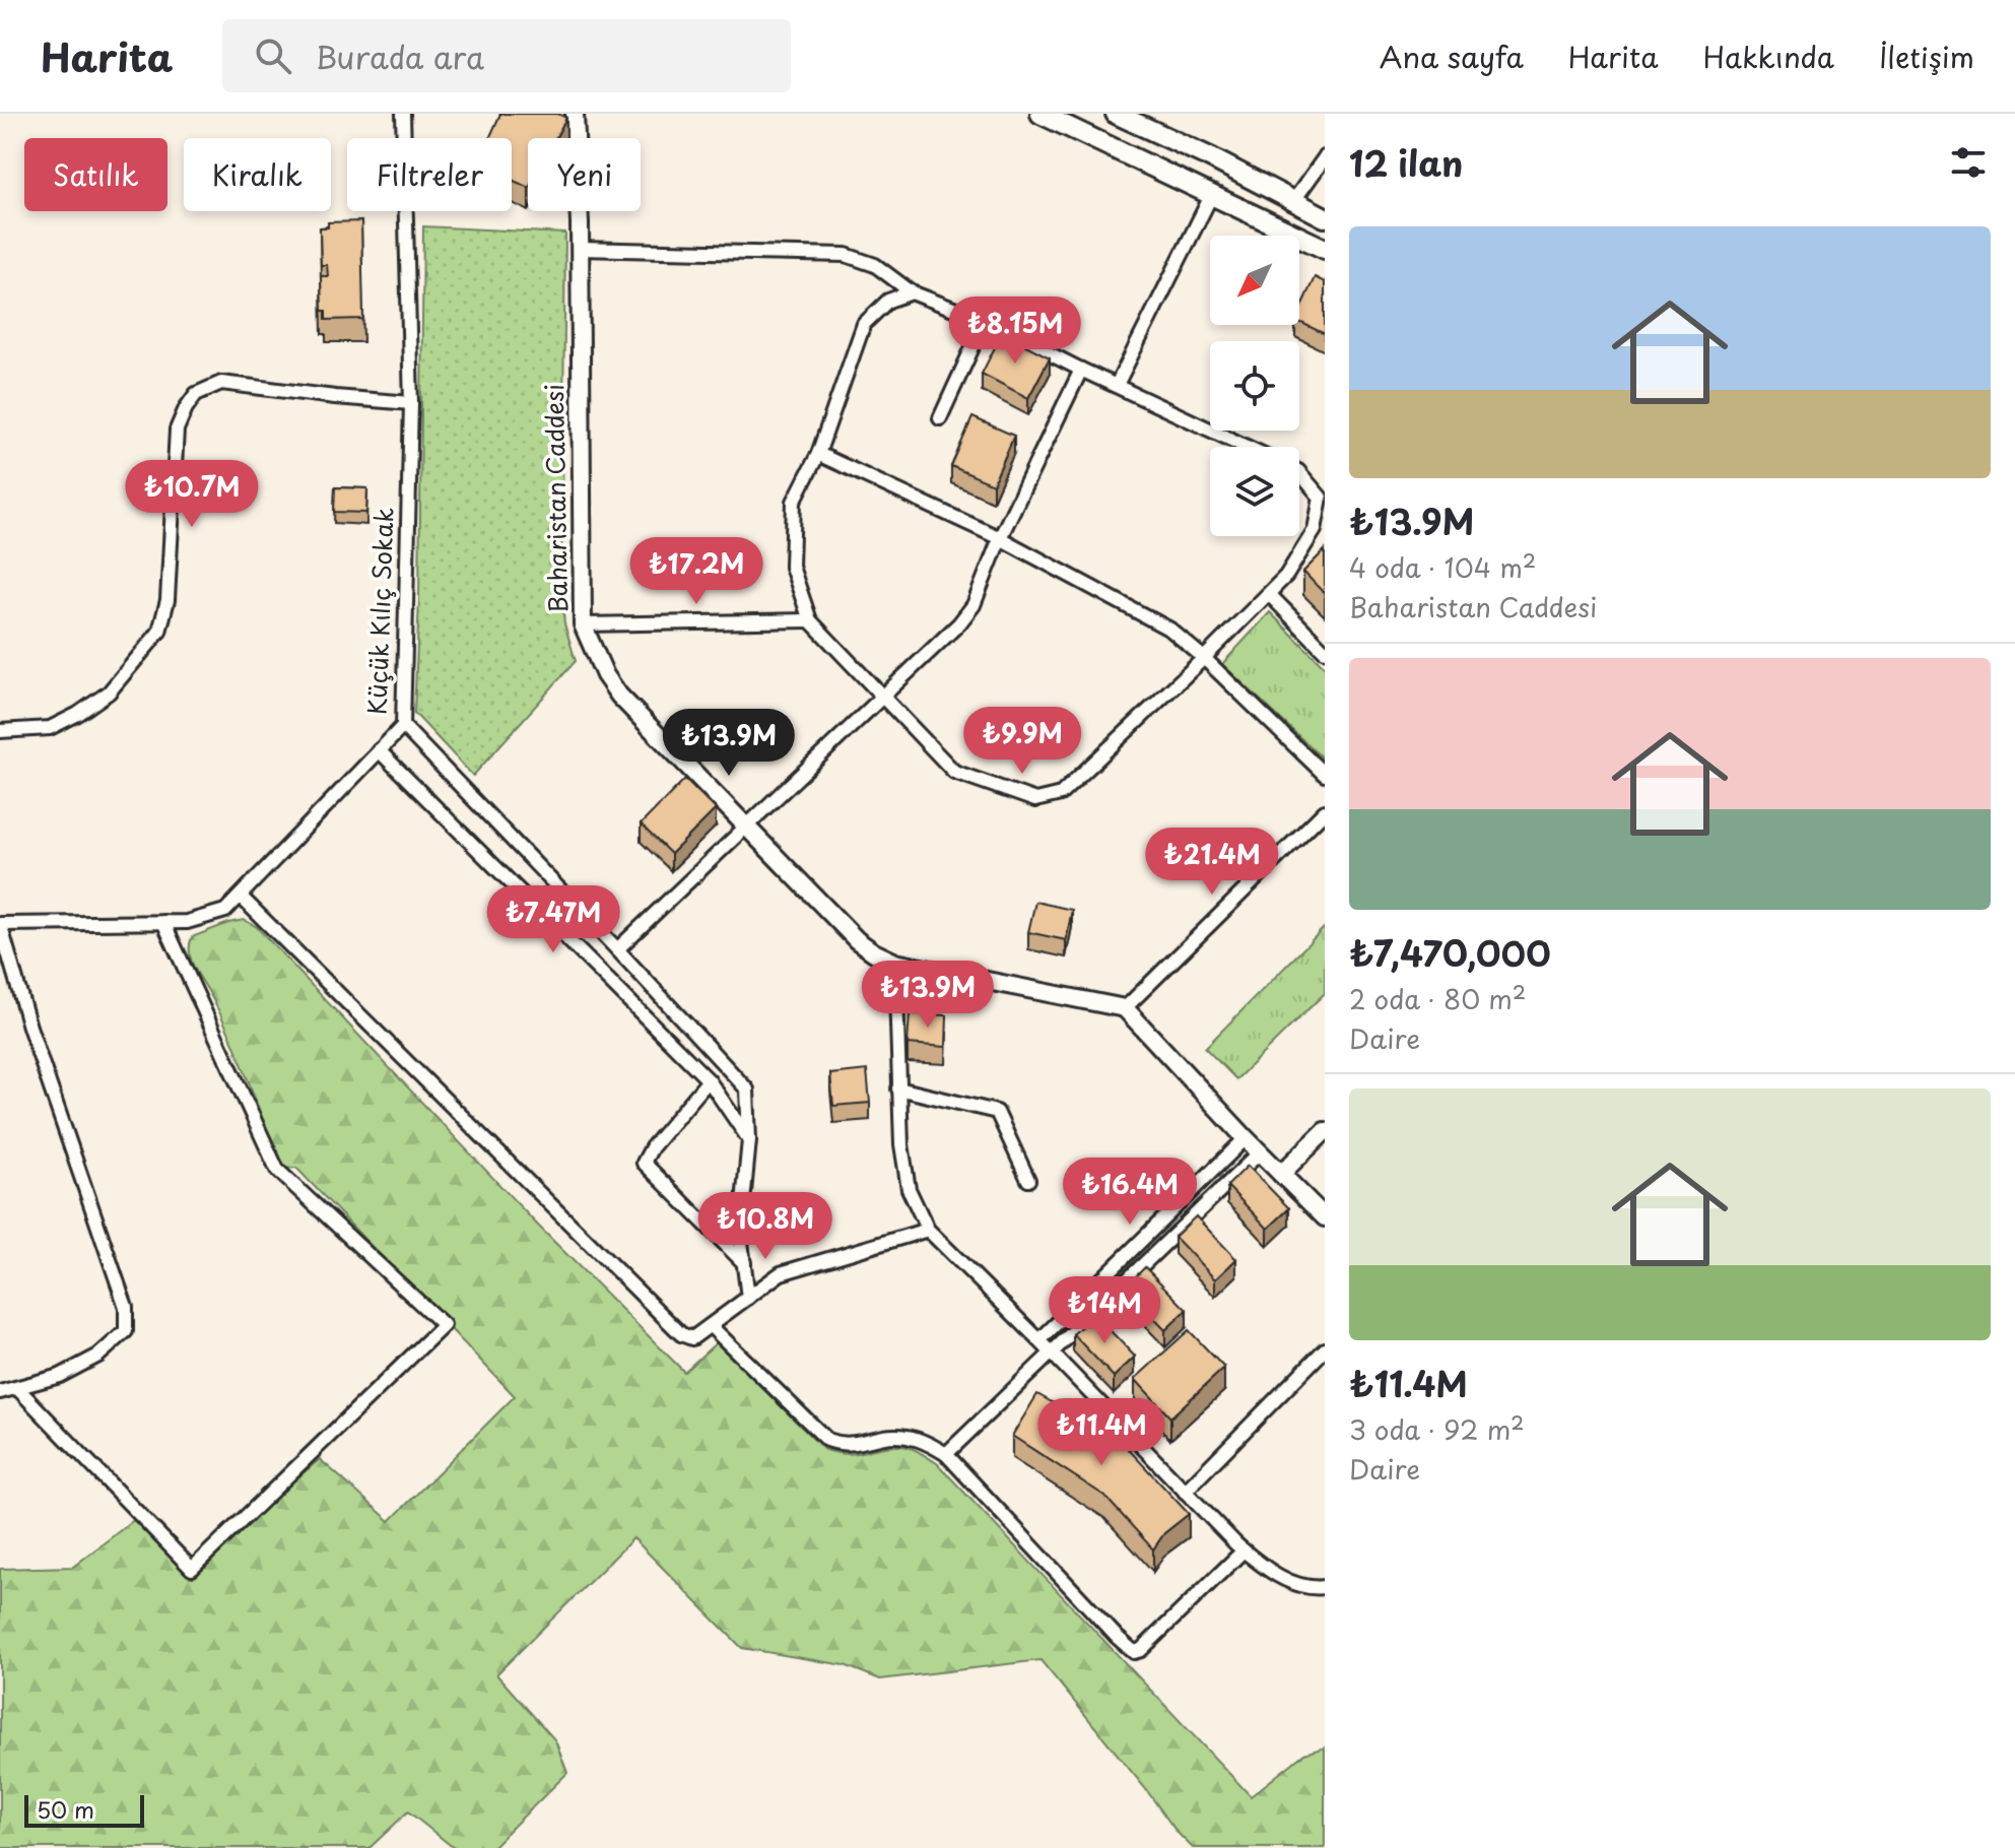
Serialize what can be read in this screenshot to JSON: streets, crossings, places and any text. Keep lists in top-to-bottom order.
{
  "streets": {
    "street": ["Baharistan Caddesi", "Küçük Kılıç Sokak"]
  },
  "scale_bar": "50 m",
  "north": "bottom left",
  "page": {
    "header": "Harita",
    "search": "Burada ara",
    "nav": [
      "Ana sayfa",
      "Harita",
      "Hakkında",
      "İletişim"
    ],
    "heading": "12 ilan",
    "chip": [
      "Satılık",
      "Kiralık",
      "Filtreler",
      "Yeni"
    ],
    "list": [
      {
        "name": "₺13.9M",
        "note": "4 oda · 104 m² · Baharistan Caddesi"
      },
      {
        "name": "₺7,470,000",
        "note": "2 oda · 80 m² · Daire"
      },
      {
        "name": "₺11.4M",
        "note": "3 oda · 92 m² · Daire"
      }
    ],
    "price": [
      "₺8.15M",
      "₺10.7M",
      "₺17.2M",
      "₺9.9M",
      "₺13.9M",
      "₺21.4M",
      "₺7.47M",
      "₺13.9M",
      "₺16.4M",
      "₺10.8M",
      "₺14M",
      "₺11.4M"
    ],
    "scale": "50 m"
  }
}
